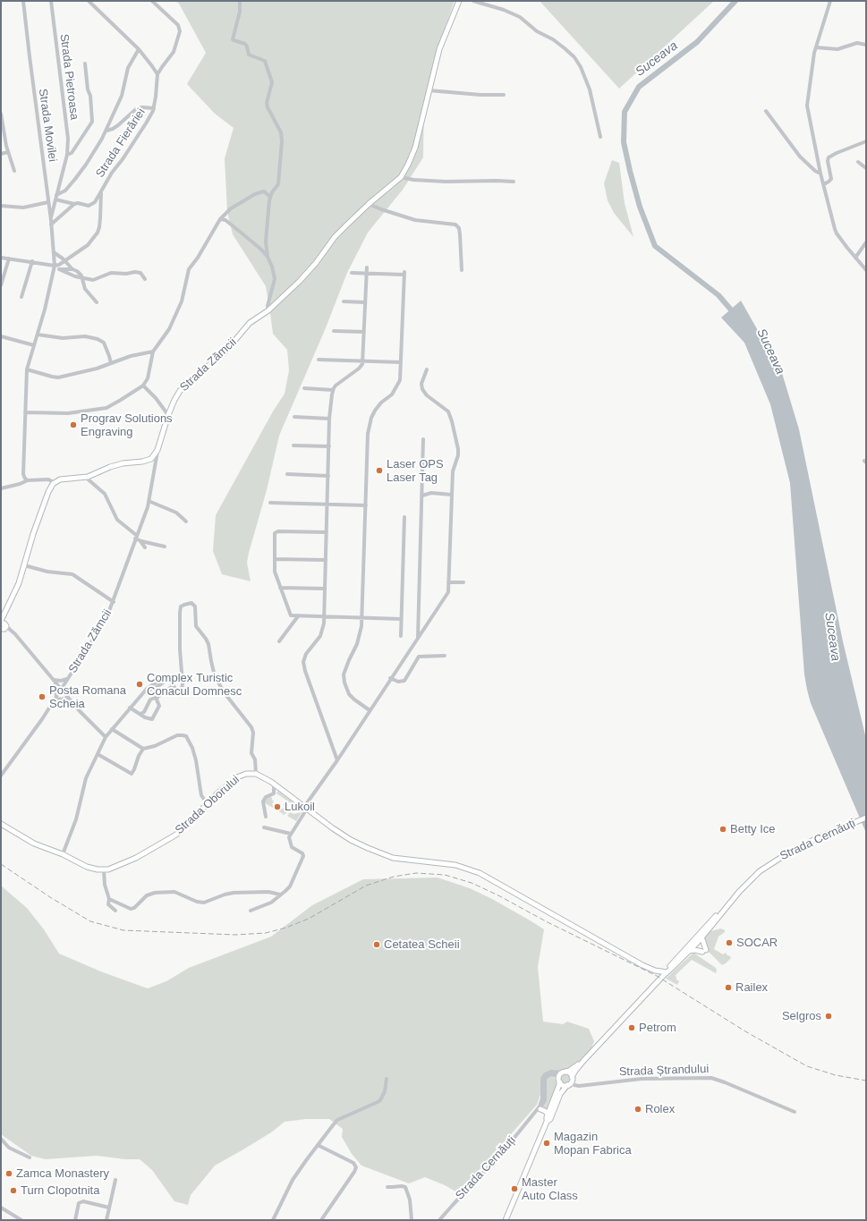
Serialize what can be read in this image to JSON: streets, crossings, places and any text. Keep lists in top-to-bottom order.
{
  "streets": {
    "main road": ["Strada Zămcii", "Strada Oborului", "Strada Cernăuți"],
    "street": [
      "Strada Pietroasa",
      "Strada Movilei",
      "Strada Fierăriei",
      "Strada Ștrandului"
    ]
  },
  "crossings": [
    ["Strada Pietroasa", "Strada Movilei"],
    ["Strada Oborului", "Strada Cernăuți"],
    ["Strada Cernăuți", "Strada Ștrandului"]
  ],
  "water": ["Suceava"],
  "places": [
    "Prograv Solutions Engraving",
    "Laser OPS Laser Tag",
    "Complex Turistic Conacul Domnesc",
    "Posta Romana Scheia",
    "Lukoil",
    "Betty Ice",
    "SOCAR",
    "Cetatea Scheii",
    "Railex",
    "Selgros",
    "Petrom",
    "Rolex",
    "Magazin Mopan Fabrica",
    "Zamca Monastery",
    "Master Auto Class",
    "Turn Clopotnita"
  ]
}
